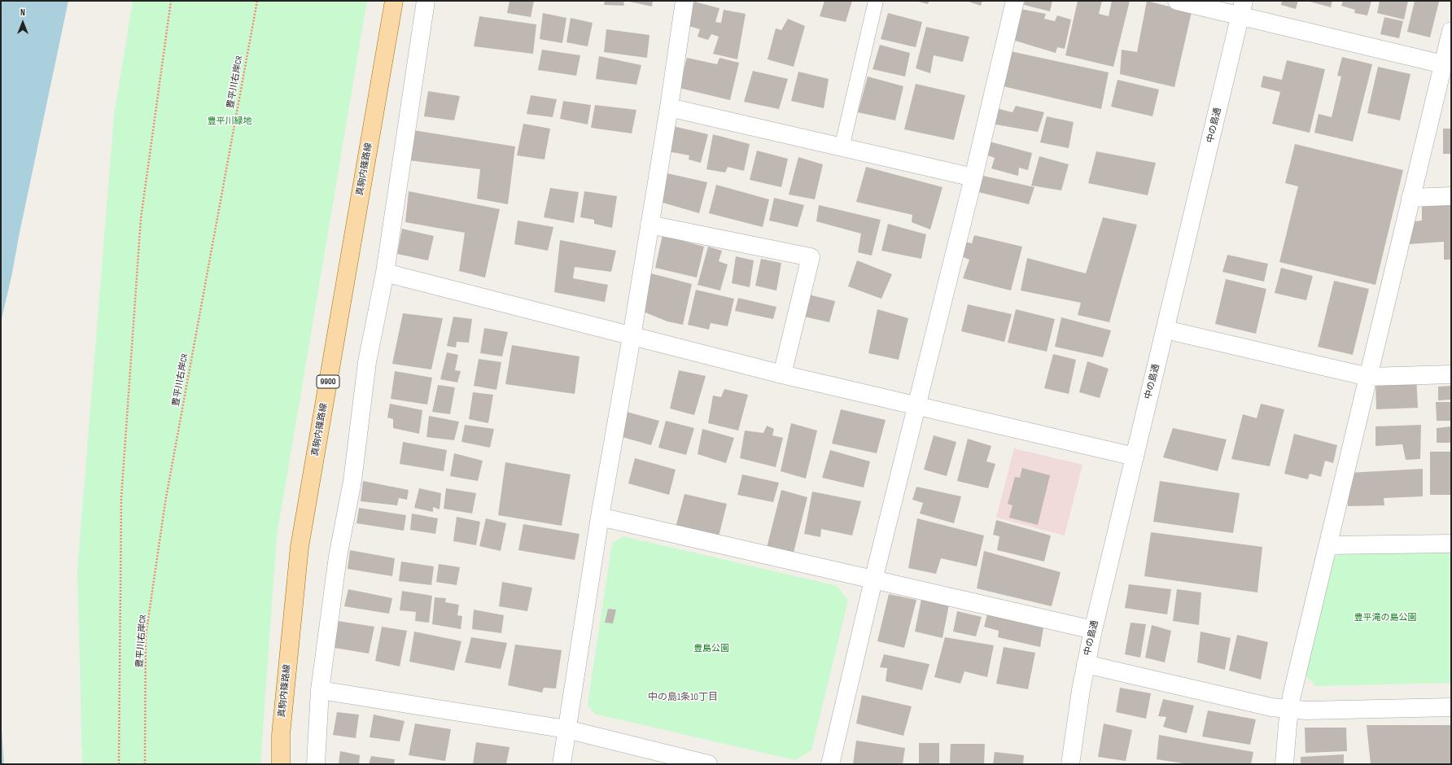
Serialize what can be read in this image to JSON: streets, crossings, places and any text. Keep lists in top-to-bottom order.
{
  "streets": {
    "main road": ["真駒内篠路線", "9900"],
    "street": ["中の島通"],
    "path": ["豊平川右岸CR"]
  },
  "districts": ["中の島1条10丁目"],
  "parks": ["豊平川緑地", "豊平滝の島公園", "豊島公園"],
  "north": "top"
}
